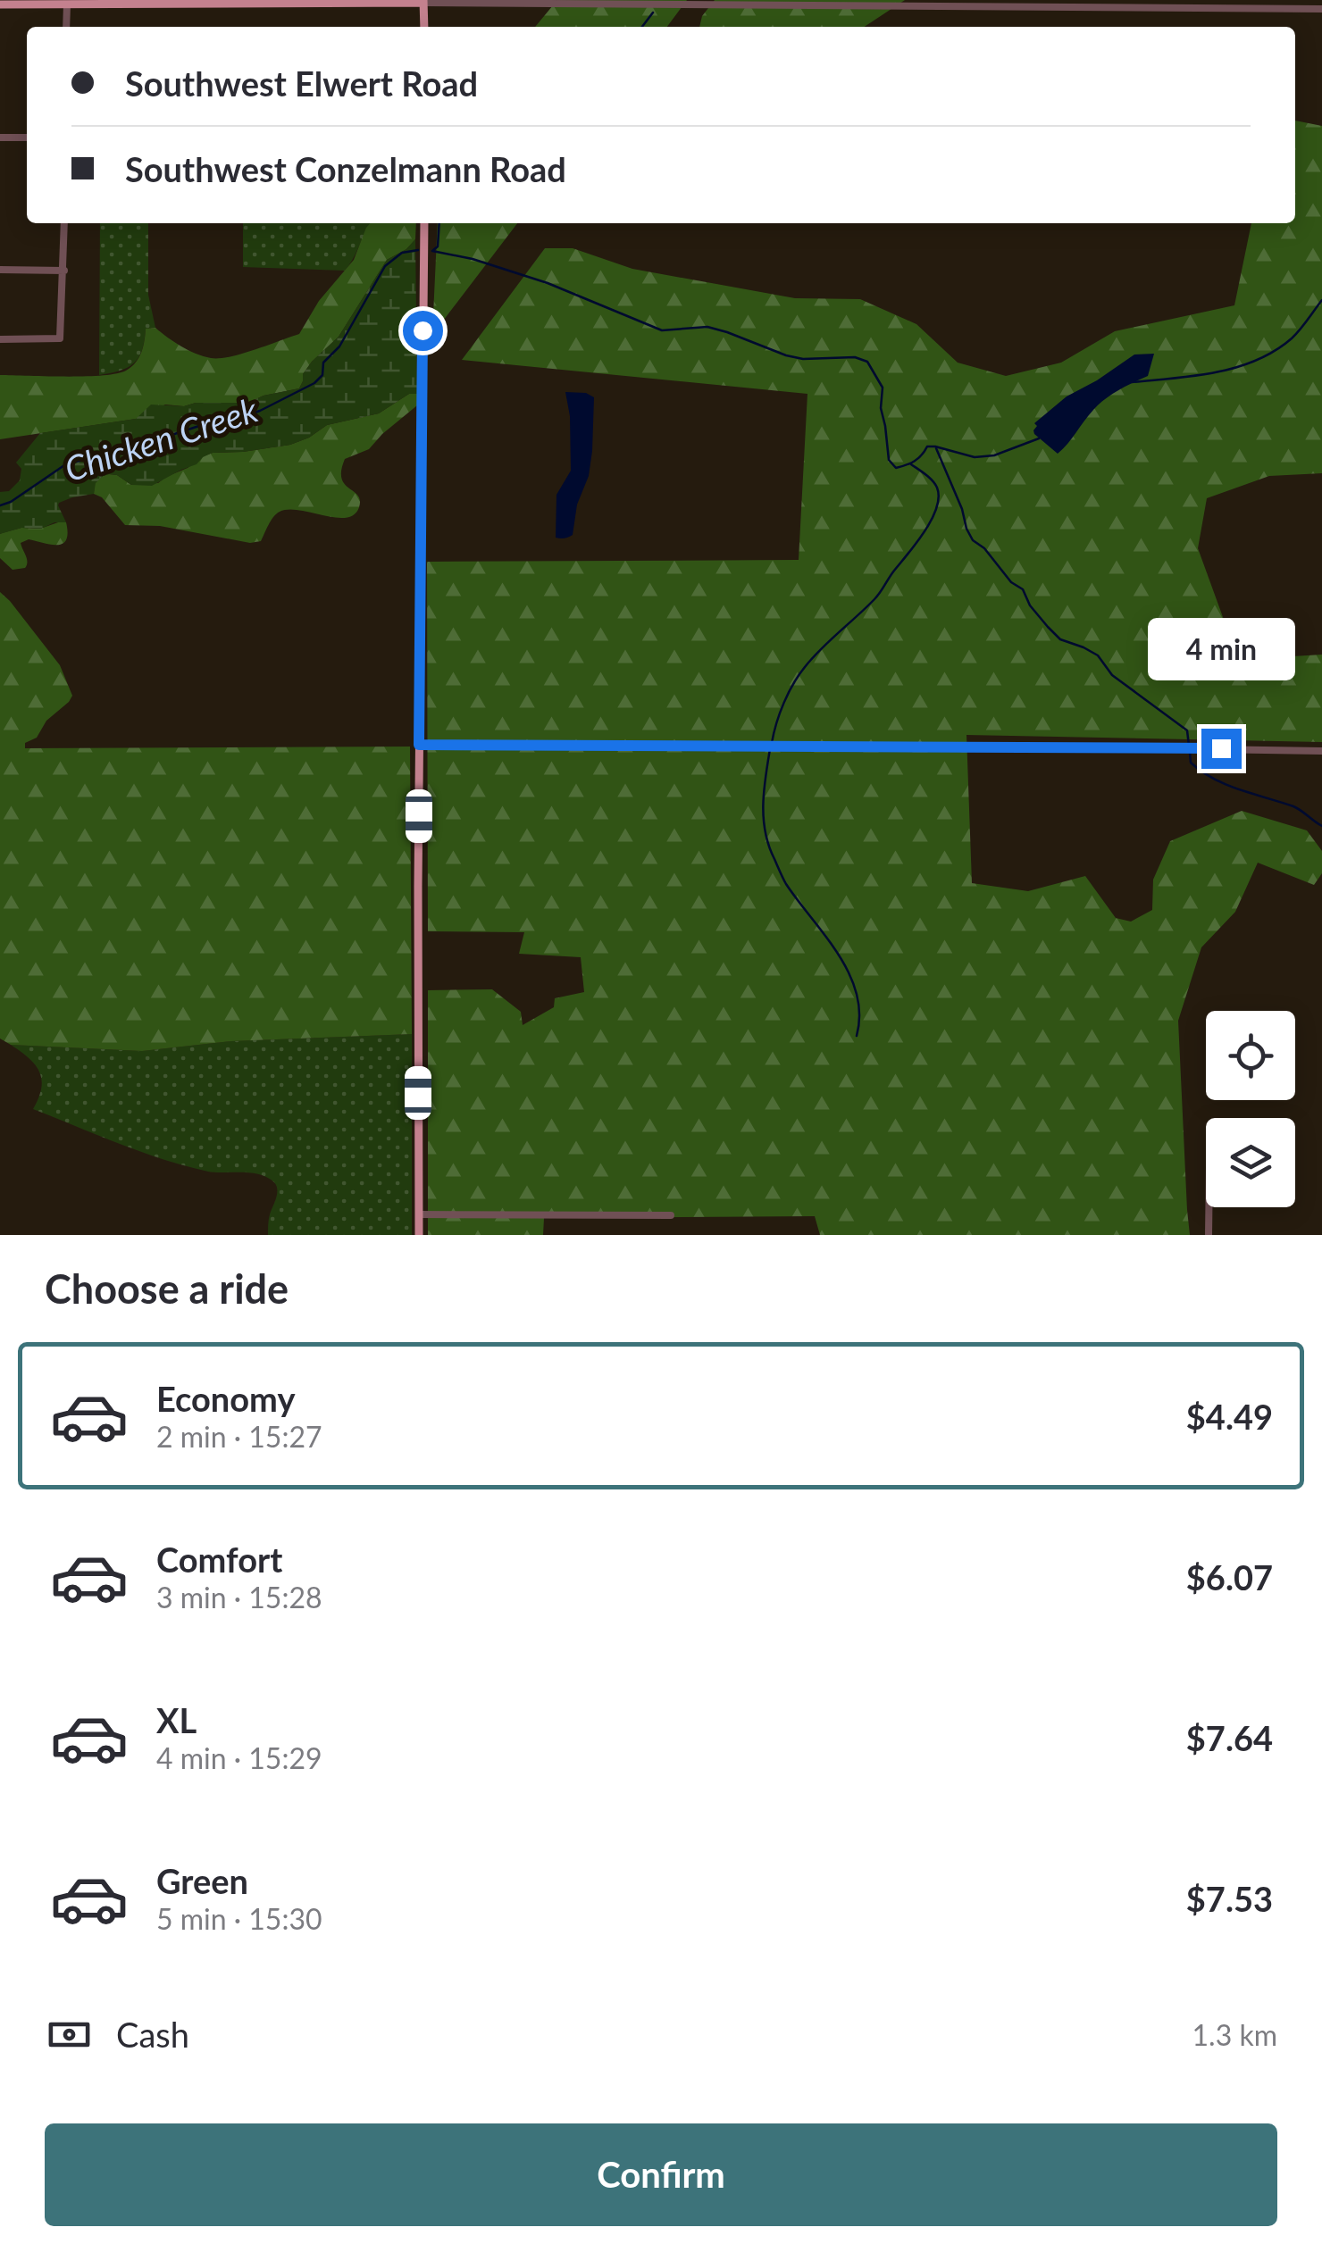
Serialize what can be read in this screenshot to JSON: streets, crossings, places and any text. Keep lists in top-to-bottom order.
{
  "water": ["Chicken Creek"],
  "page": {
    "banner": ["Southwest Elwert Road", "Southwest Conzelmann Road"],
    "bubble": "4 min",
    "heading": "Choose a ride",
    "list": [
      {
        "name": "Economy",
        "note": "2 min · 15:27",
        "value": "$4.49"
      },
      {
        "name": "Comfort",
        "note": "3 min · 15:28",
        "value": "$6.07"
      },
      {
        "name": "XL",
        "note": "4 min · 15:29",
        "value": "$7.64"
      },
      {
        "name": "Green",
        "note": "5 min · 15:30",
        "value": "$7.53"
      }
    ],
    "pay": ["Cash", "1.3 km"],
    "buttons": "Confirm"
  }
}
